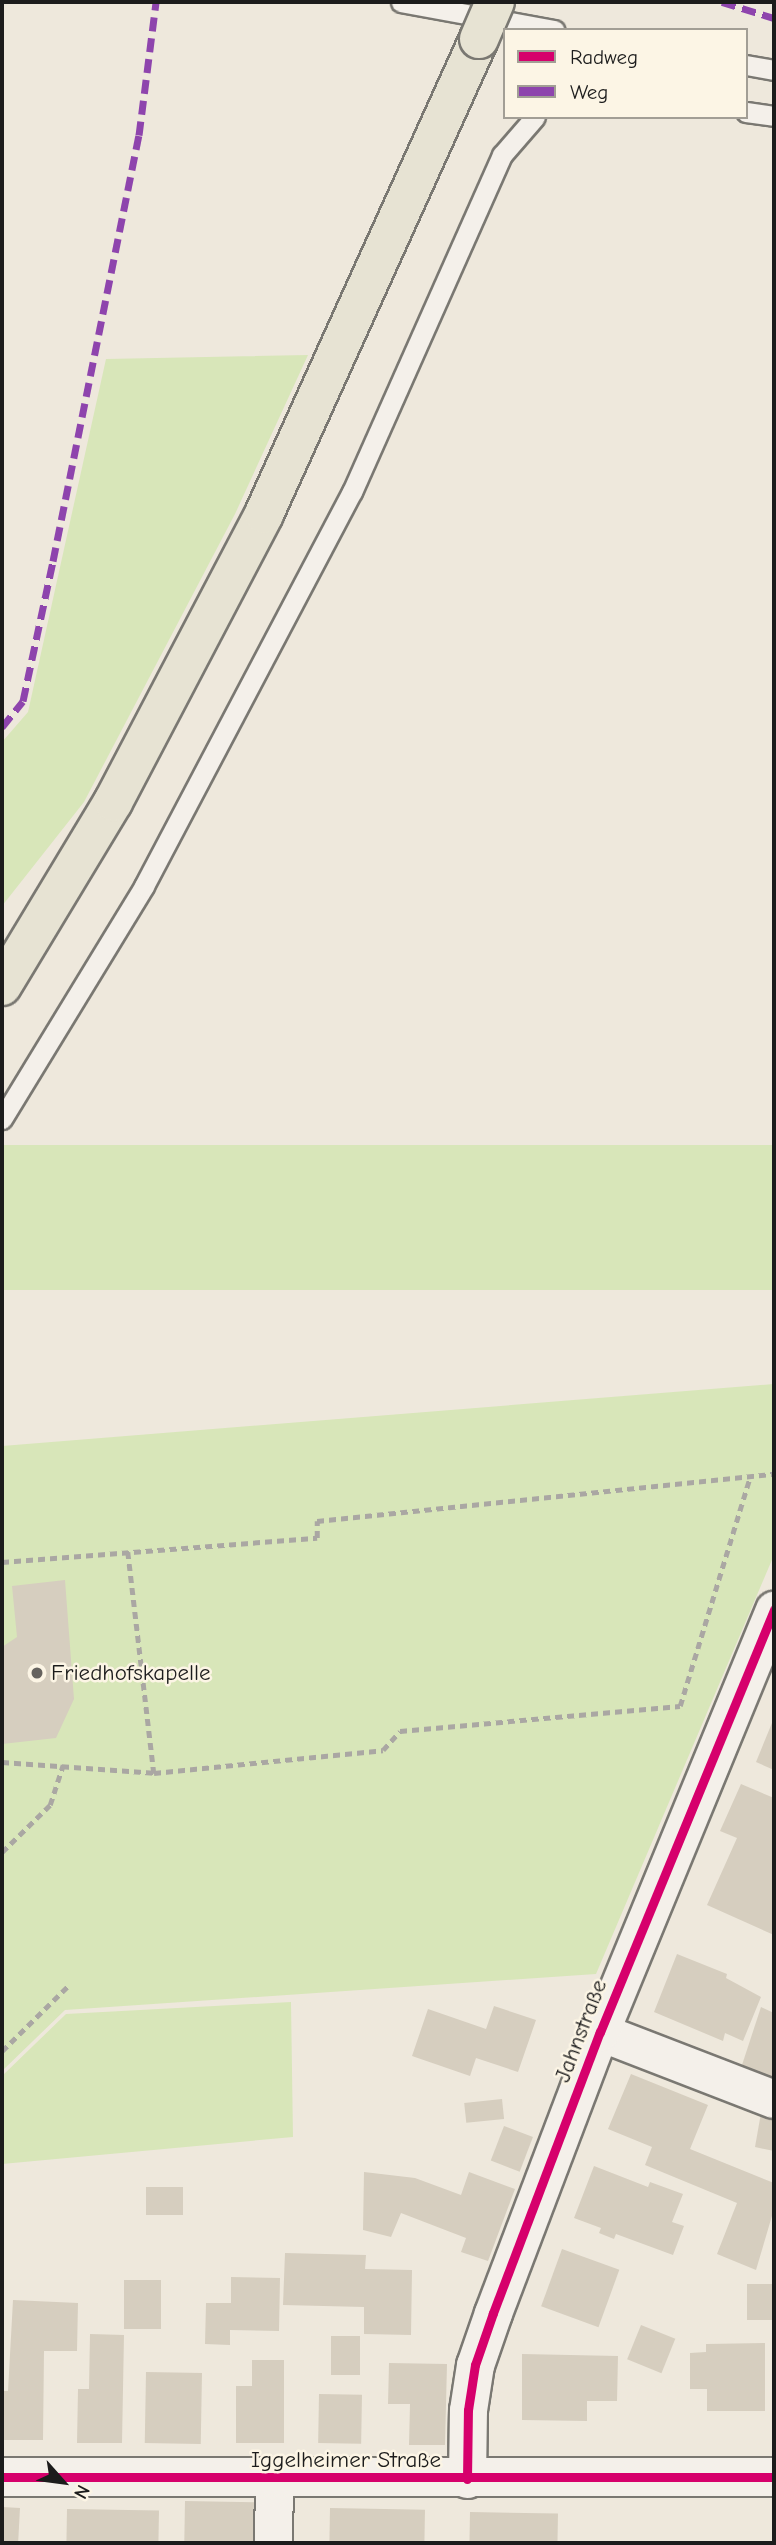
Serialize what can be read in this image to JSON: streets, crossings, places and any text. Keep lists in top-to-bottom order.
{
  "streets": {
    "street": ["Jahnstraße", "Iggelheimer Straße"]
  },
  "crossings": [
    ["Jahnstraße", "Iggelheimer Straße"]
  ],
  "places": ["Friedhofskapelle"],
  "legend": ["Radweg", "Weg"],
  "north": "bottom right"
}
